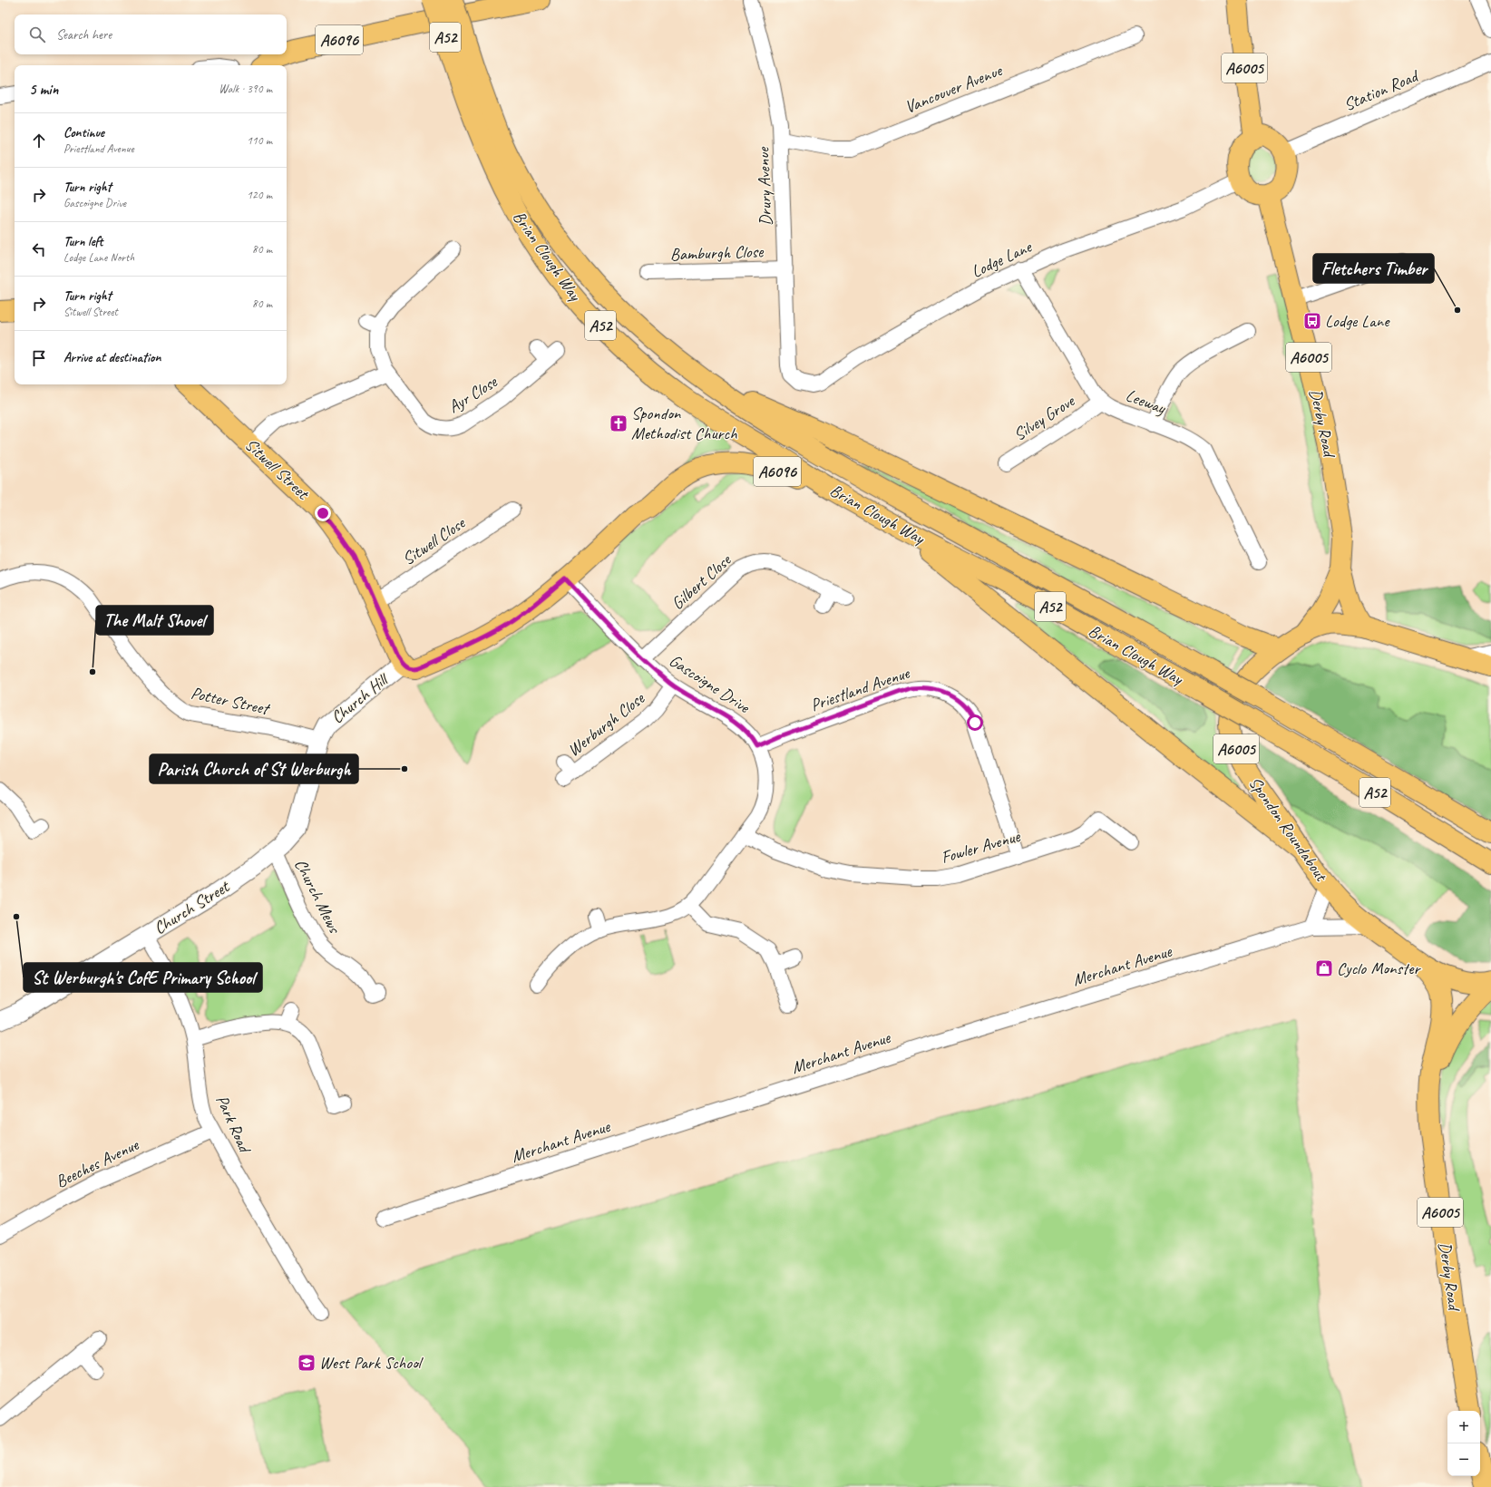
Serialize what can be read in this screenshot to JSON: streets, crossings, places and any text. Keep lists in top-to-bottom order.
{
  "streets": {
    "main road": [
      "A52",
      "A6096",
      "A6005",
      "Brian Clough Way",
      "Derby Road",
      "Sitwell Street",
      "Spondon Roundabout"
    ],
    "street": [
      "Vancouver Avenue",
      "Station Road",
      "Drury Avenue",
      "Bamburgh Close",
      "Lodge Lane",
      "Ayr Close",
      "Leeway",
      "Silvey Grove",
      "Sitwell Close",
      "Gilbert Close",
      "Gascoigne Drive",
      "Priestland Avenue",
      "Church Hill",
      "Potter Street",
      "Werburgh Close",
      "Fowler Avenue",
      "Church Mews",
      "Church Street",
      "Merchant Avenue",
      "Park Road",
      "Beeches Avenue"
    ]
  },
  "crossings": [
    ["A6096", "Brian Clough Way"],
    ["A6096", "Sitwell Street"],
    ["A6096", "Gascoigne Drive"],
    ["A6096", "Church Hill"],
    ["A6005", "Station Road"],
    ["A6005", "Lodge Lane"],
    ["A6005", "Derby Road"],
    ["Vancouver Avenue", "Drury Avenue"],
    ["Station Road", "Lodge Lane"],
    ["Station Road", "Derby Road"],
    ["Drury Avenue", "Bamburgh Close"],
    ["Drury Avenue", "Lodge Lane"],
    ["Lodge Lane", "Leeway"],
    ["Lodge Lane", "Derby Road"],
    ["Leeway", "Silvey Grove"],
    ["Derby Road", "Spondon Roundabout"],
    ["Sitwell Street", "Sitwell Close"],
    ["Sitwell Street", "Church Hill"],
    ["Gilbert Close", "Gascoigne Drive"],
    ["Gascoigne Drive", "Priestland Avenue"],
    ["Gascoigne Drive", "Werburgh Close"],
    ["Gascoigne Drive", "Fowler Avenue"],
    ["Priestland Avenue", "Fowler Avenue"],
    ["Church Hill", "Potter Street"],
    ["Church Hill", "Church Street"],
    ["Potter Street", "Church Street"],
    ["Spondon Roundabout", "Merchant Avenue"],
    ["Church Mews", "Church Street"],
    ["Church Street", "Park Road"],
    ["Park Road", "Beeches Avenue"]
  ],
  "places": {
    "other": [
      "Fletchers Timber",
      "The Malt Shovel",
      "Parish Church of St Werburgh",
      "St Werburgh's CofE Primary School"
    ],
    "bus stop": ["Lodge Lane"],
    "church": ["Spondon Methodist Church"],
    "shop": ["Cyclo Monster"],
    "school or university": ["West Park School"]
  },
  "page": {
    "search": "Search here",
    "heading": ["5 min", "Walk · 390 m"],
    "list": [
      ["Continue", "Priestland Avenue", "110 m"],
      ["Turn right", "Gascoigne Drive", "120 m"],
      ["Turn left", "Lodge Lane North", "80 m"],
      ["Turn right", "Sitwell Street", "80 m"],
      "Arrive at destination"
    ],
    "map_buttons": ["+", "−"]
  }
}
